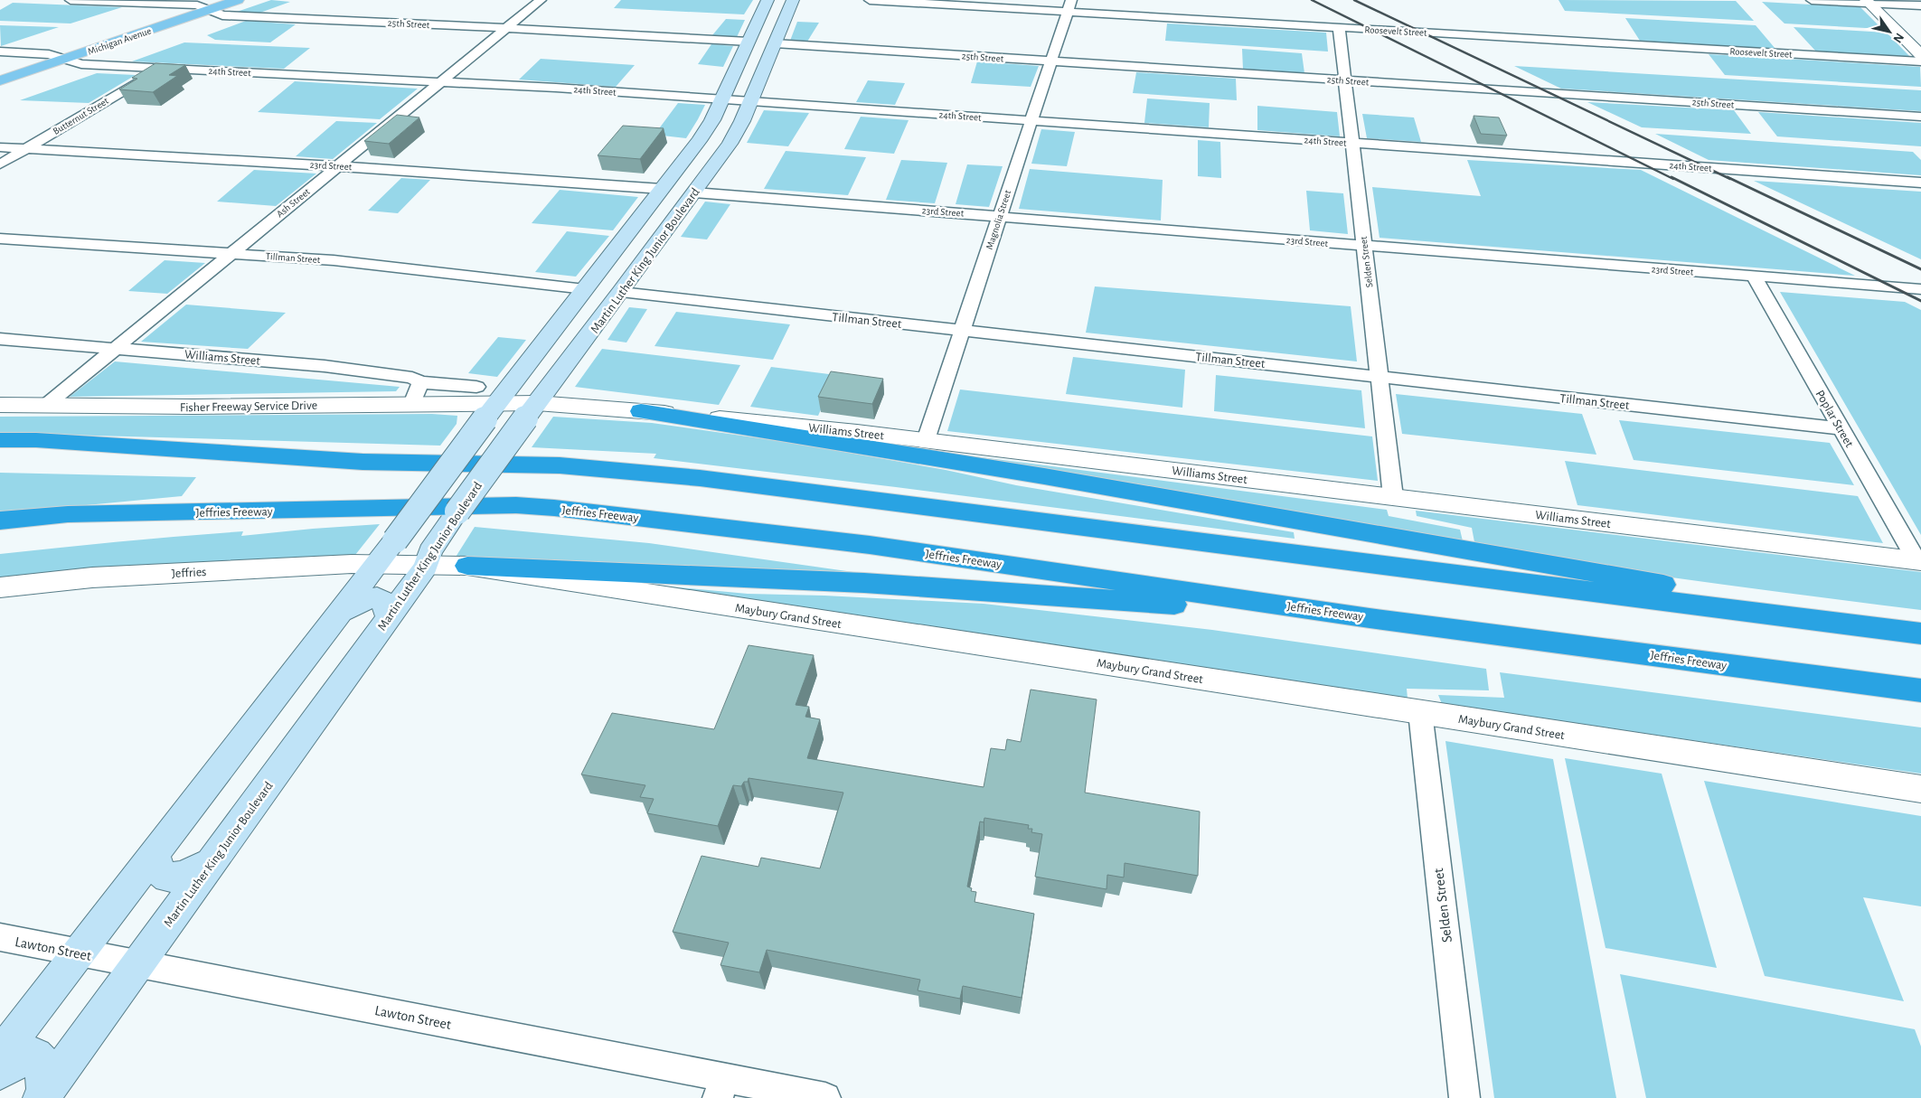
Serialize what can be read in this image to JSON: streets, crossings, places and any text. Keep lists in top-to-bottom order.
{
  "streets": {
    "highway": ["Jeffries Freeway"],
    "main road": ["Michigan Avenue", "Martin Luther King Junior Boulevard"],
    "street": [
      "25th Street",
      "Roosevelt Street",
      "24th Street",
      "Butternut Street",
      "23rd Street",
      "Ash Street",
      "Magnolia Street",
      "Tillman Street",
      "Selden Street",
      "Williams Street",
      "Fisher Freeway Service Drive",
      "Poplar Street",
      "Jeffries",
      "Maybury Grand Street",
      "Lawton Street"
    ]
  },
  "crossings": [
    ["25th Street", "Michigan Avenue"],
    ["25th Street", "Ash Street"],
    ["25th Street", "Magnolia Street"],
    ["25th Street", "Martin Luther King Junior Boulevard"],
    ["25th Street", "Selden Street"],
    ["Roosevelt Street", "Magnolia Street"],
    ["Roosevelt Street", "Selden Street"],
    ["Michigan Avenue", "24th Street"],
    ["24th Street", "Butternut Street"],
    ["24th Street", "Ash Street"],
    ["24th Street", "Magnolia Street"],
    ["24th Street", "Martin Luther King Junior Boulevard"],
    ["24th Street", "Selden Street"],
    ["Butternut Street", "23rd Street"],
    ["23rd Street", "Ash Street"],
    ["23rd Street", "Magnolia Street"],
    ["23rd Street", "Martin Luther King Junior Boulevard"],
    ["23rd Street", "Selden Street"],
    ["23rd Street", "Poplar Street"],
    ["Ash Street", "Tillman Street"],
    ["Ash Street", "Williams Street"],
    ["Ash Street", "Fisher Freeway Service Drive"],
    ["Magnolia Street", "Tillman Street"],
    ["Magnolia Street", "Williams Street"],
    ["Tillman Street", "Martin Luther King Junior Boulevard"],
    ["Tillman Street", "Selden Street"],
    ["Tillman Street", "Poplar Street"],
    ["Martin Luther King Junior Boulevard", "Williams Street"],
    ["Martin Luther King Junior Boulevard", "Maybury Grand Street"],
    ["Martin Luther King Junior Boulevard", "Lawton Street"],
    ["Selden Street", "Williams Street"],
    ["Selden Street", "Maybury Grand Street"],
    ["Williams Street", "Fisher Freeway Service Drive"],
    ["Williams Street", "Poplar Street"],
    ["Jeffries", "Maybury Grand Street"]
  ],
  "north": "bottom right"
}
